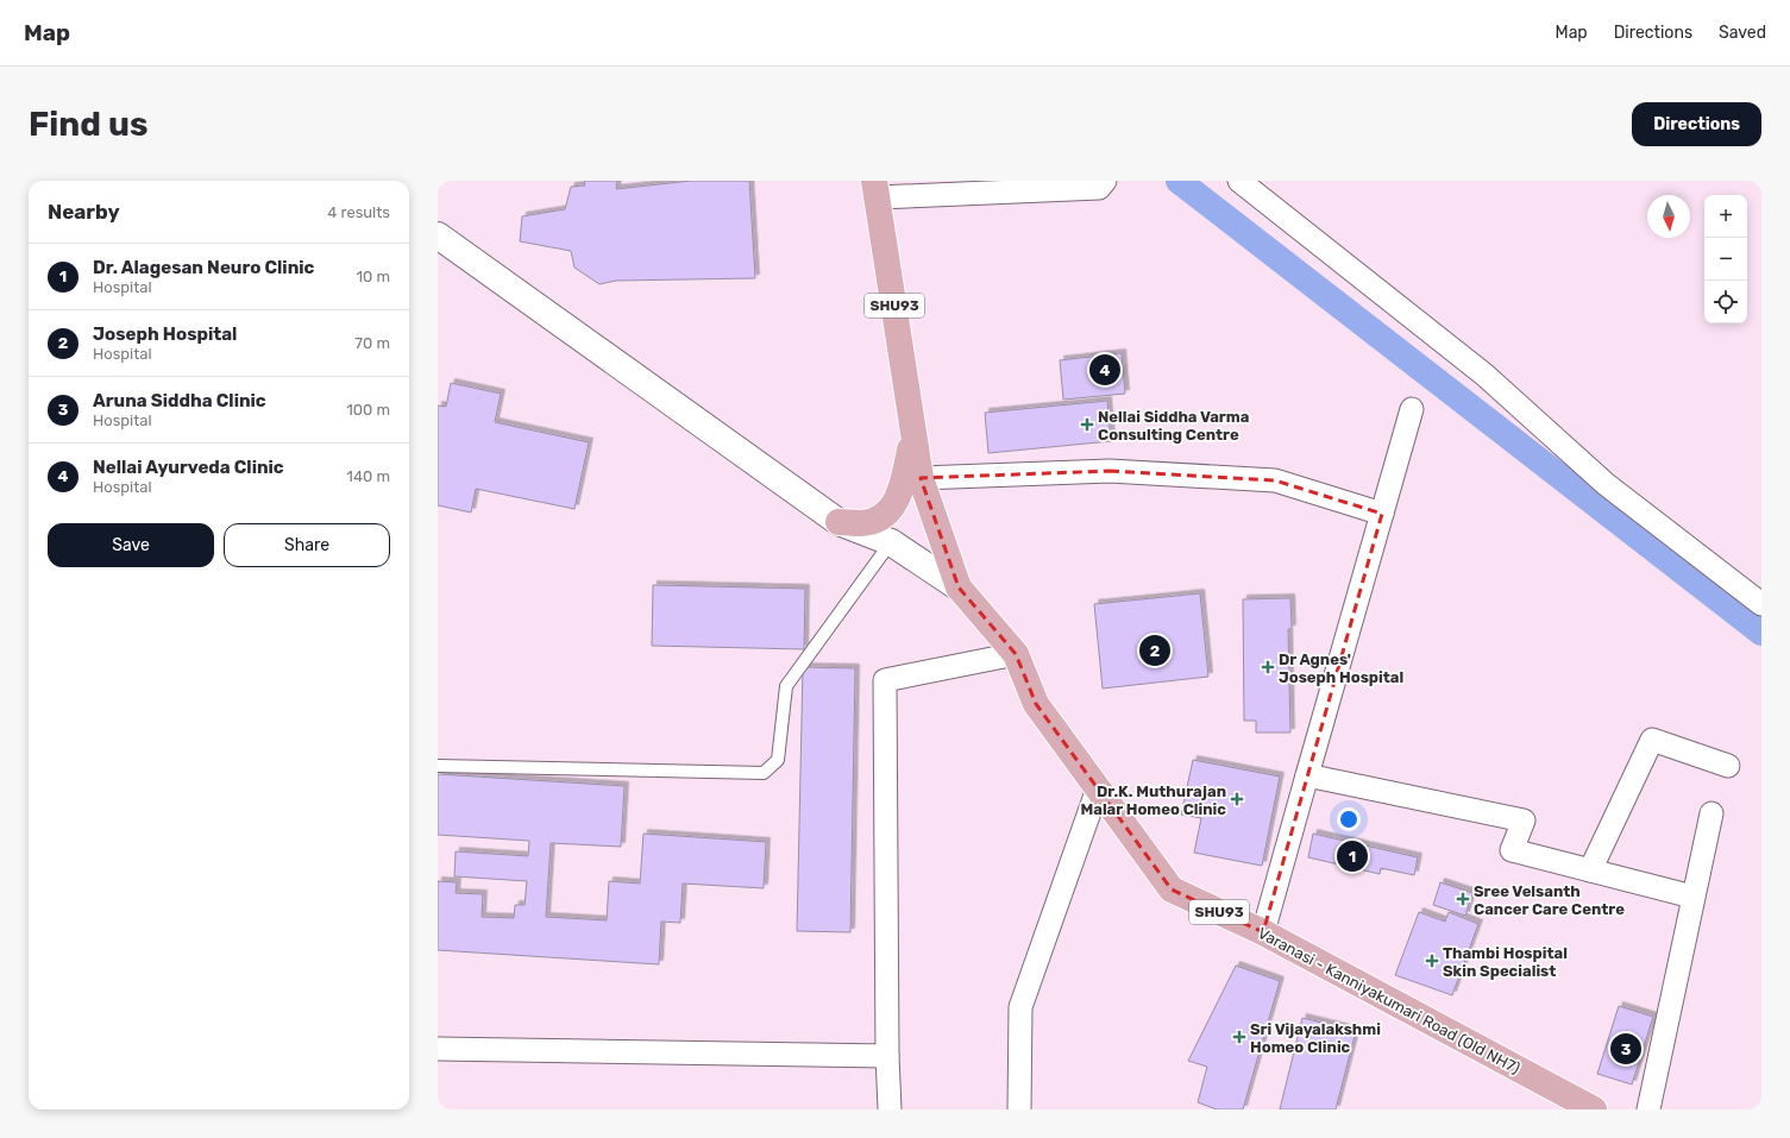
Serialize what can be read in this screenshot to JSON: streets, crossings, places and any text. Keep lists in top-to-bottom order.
{
  "streets": {
    "main road": ["SHU93", "Varanasi - Kanniyakumari Road (Old NH7)"]
  },
  "places": {
    "health": [
      "Nellai Siddha Varma Consulting Centre",
      "Dr Agnes' Joseph Hospital",
      "Dr.K. Muthurajan Malar Homeo Clinic",
      "Sree Velsanth Cancer Care Centre",
      "Thambi Hospital Skin Specialist",
      "Sri Vijayalakshmi Homeo Clinic"
    ]
  },
  "north": "bottom",
  "page": {
    "header": "Map",
    "nav": ["Map", "Directions", "Saved"],
    "buttons": [
      "Directions",
      ["Save", "Share"]
    ],
    "title": "Find us",
    "heading": ["Nearby", "4 results"],
    "map_buttons": ["+", "−"],
    "list": [
      {
        "mark": "1",
        "name": "Dr. Alagesan Neuro Clinic",
        "note": "Hospital",
        "value": "10 m"
      },
      {
        "mark": "2",
        "name": "Joseph Hospital",
        "note": "Hospital",
        "value": "70 m"
      },
      {
        "mark": "3",
        "name": "Aruna Siddha Clinic",
        "note": "Hospital",
        "value": "100 m"
      },
      {
        "mark": "4",
        "name": "Nellai Ayurveda Clinic",
        "note": "Hospital",
        "value": "140 m"
      }
    ],
    "pins": [
      "4",
      "2",
      "1",
      "3"
    ]
  }
}
